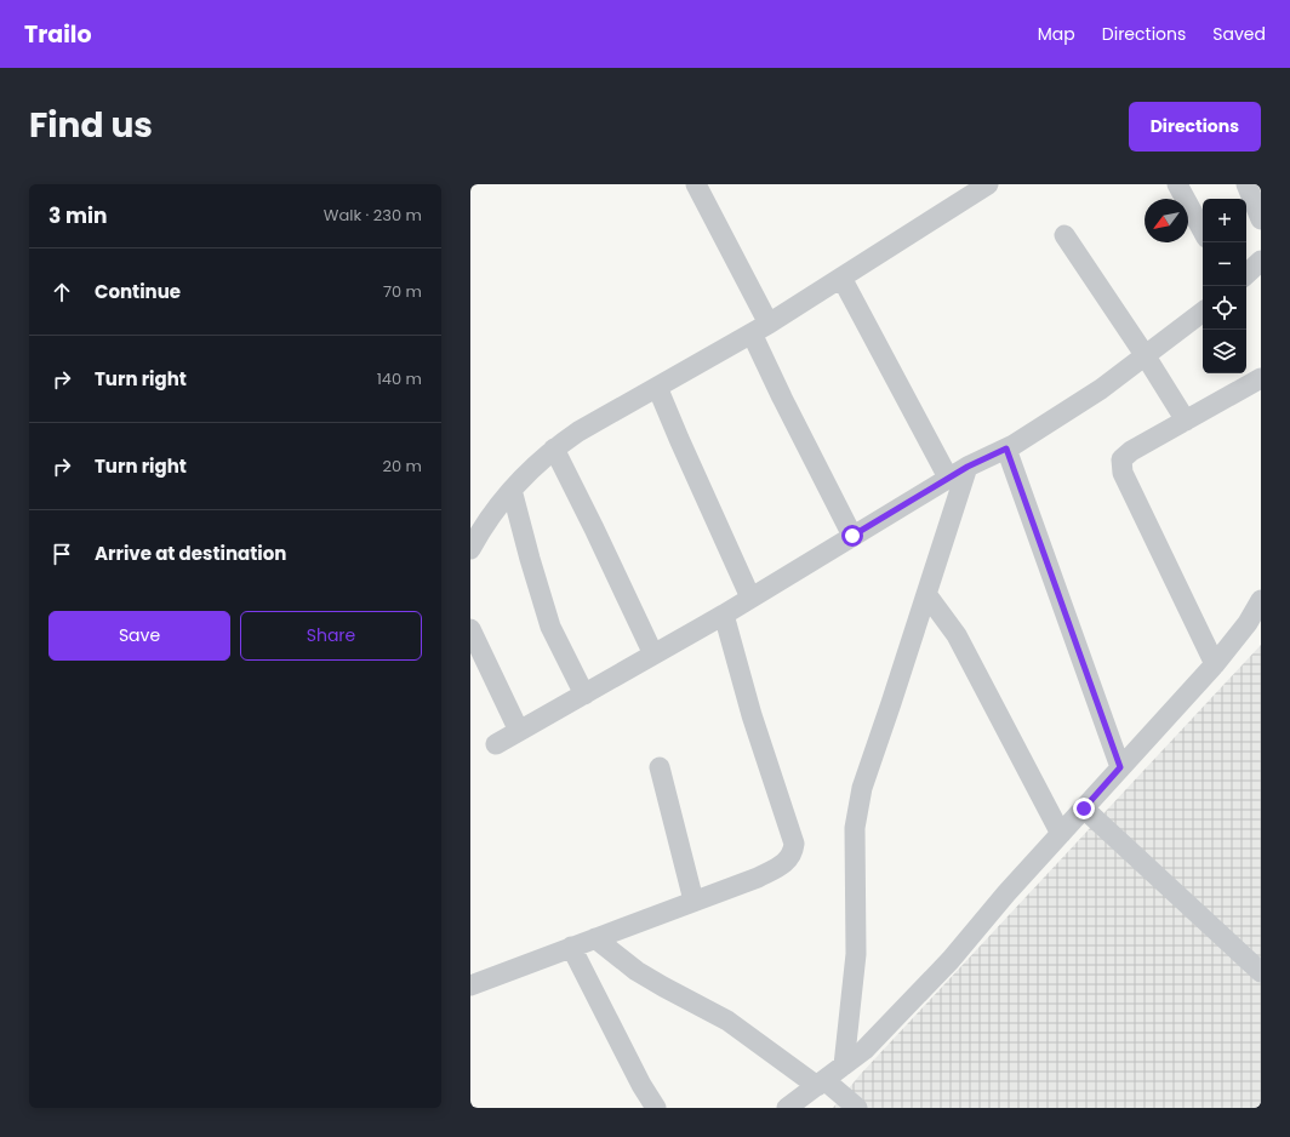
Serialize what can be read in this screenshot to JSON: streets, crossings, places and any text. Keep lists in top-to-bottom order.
{
  "north": "bottom left",
  "page": {
    "header": "Trailo",
    "nav": ["Map", "Directions", "Saved"],
    "title": "Find us",
    "buttons": [
      "Directions",
      ["Save", "Share"]
    ],
    "heading": ["3 min", "Walk · 230 m"],
    "map_buttons": ["+", "−"],
    "list": [
      ["Continue", "70 m"],
      ["Turn right", "140 m"],
      ["Turn right", "20 m"],
      "Arrive at destination"
    ]
  }
}
